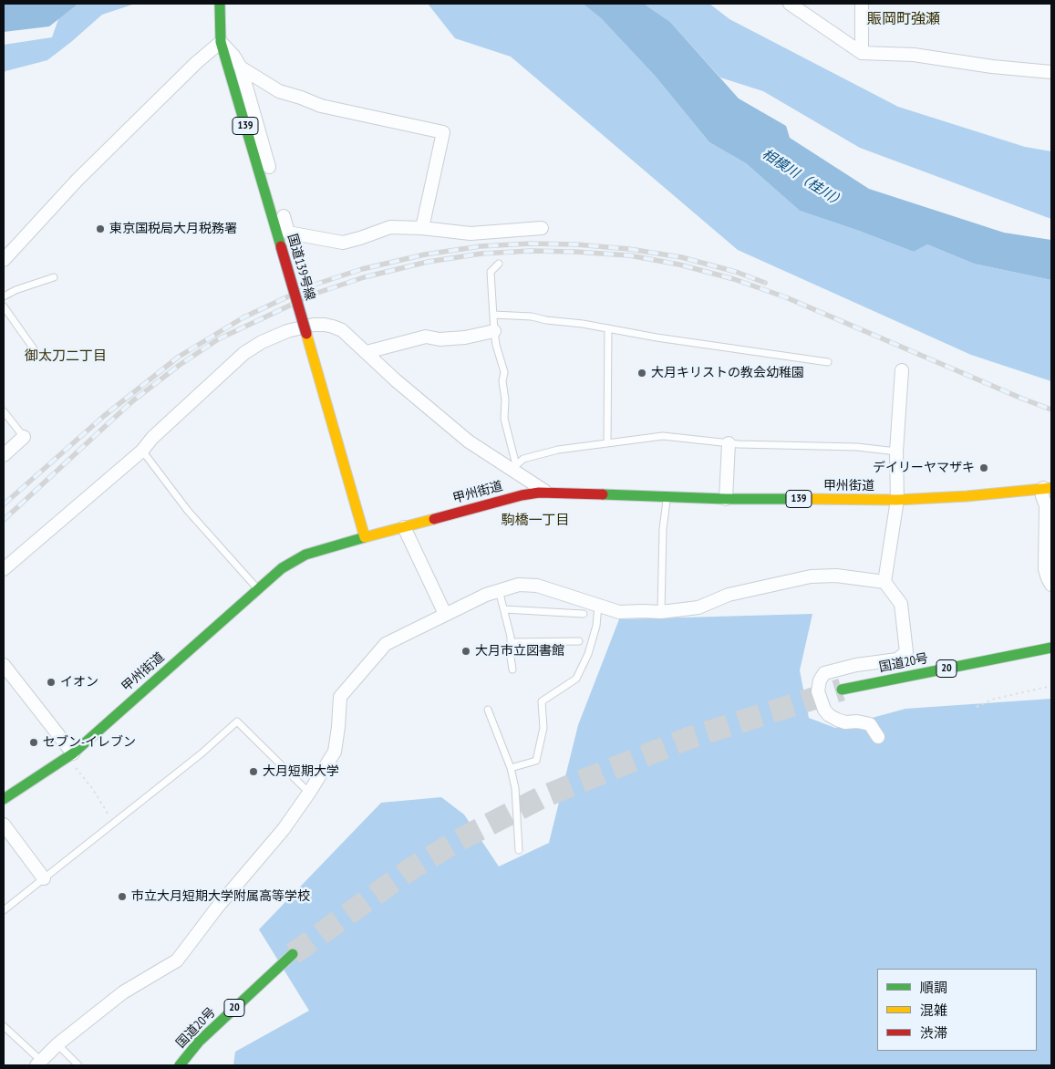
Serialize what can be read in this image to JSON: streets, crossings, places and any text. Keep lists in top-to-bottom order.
{
  "streets": {
    "main road": [
      "139",
      "国道139号線",
      "甲州街道",
      "国道20号",
      "20"
    ]
  },
  "districts": ["賑岡町強瀬", "御太刀二丁目", "駒橋一丁目"],
  "water": ["相模川（桂川）"],
  "places": [
    "東京国税局大月税務署",
    "大月キリストの教会幼稚園",
    "デイリーヤマザキ",
    "大月市立図書館",
    "イオン",
    "セブン-イレブン",
    "大月短期大学",
    "市立大月短期大学附属高等学校"
  ],
  "legend": ["順調", "混雑", "渋滞"]
}
